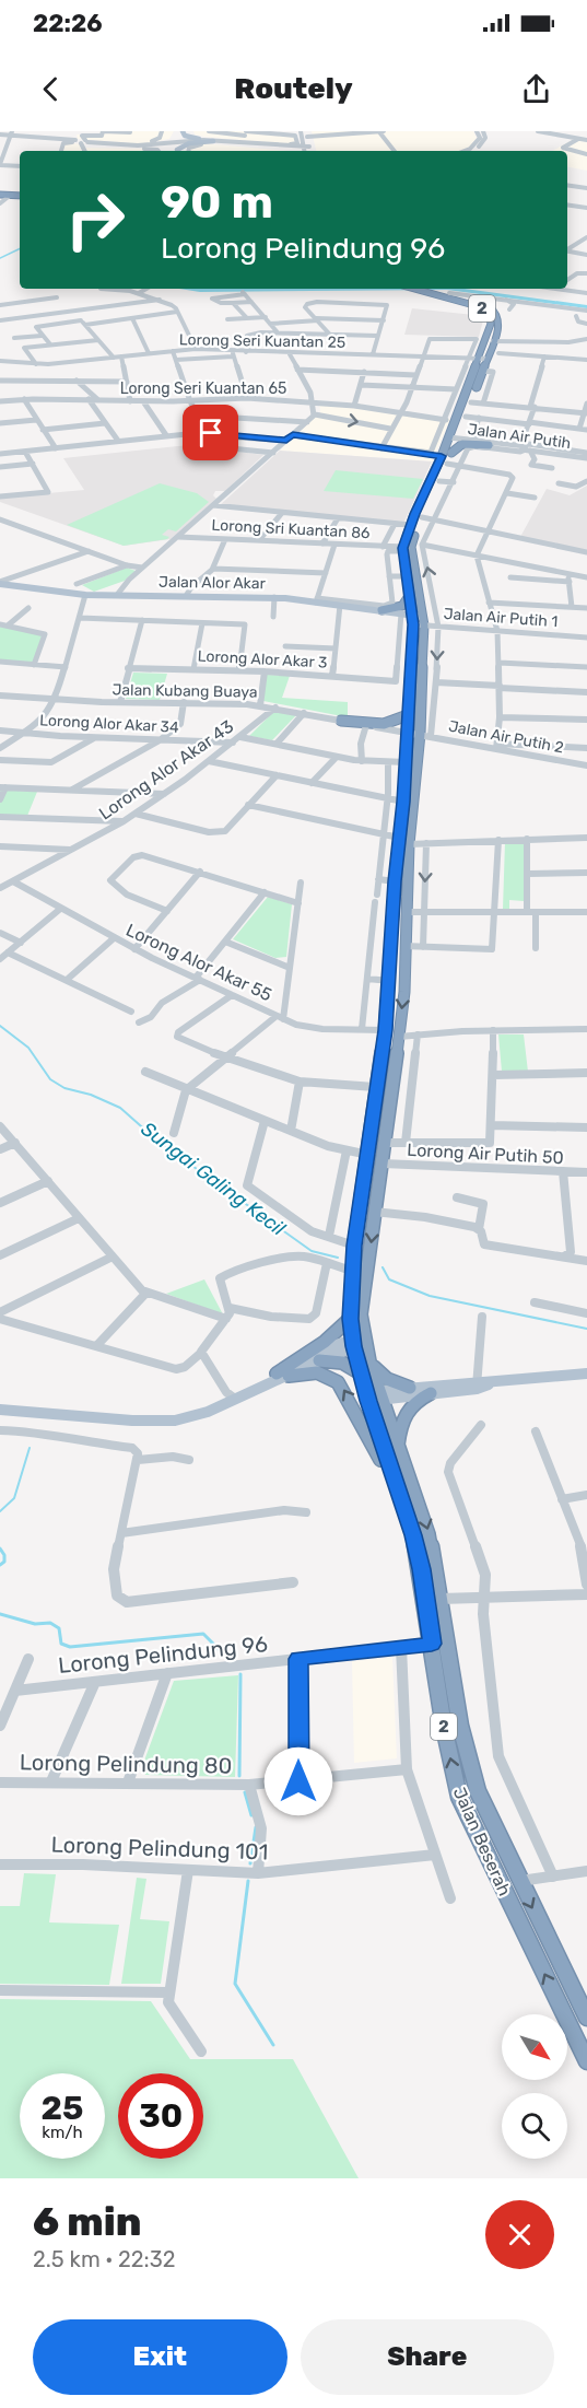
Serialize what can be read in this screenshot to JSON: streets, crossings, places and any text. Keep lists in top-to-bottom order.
{
  "streets": {
    "highway": ["2", "Jalan Beserah"],
    "main road": ["Jalan Alor Akar"],
    "street": [
      "Lorong Seri Kuantan 25",
      "Lorong Seri Kuantan 65",
      "Jalan Air Putih",
      "Lorong Sri Kuantan 86",
      "Jalan Air Putih 1",
      "Lorong Alor Akar 3",
      "Jalan Kubang Buaya",
      "Lorong Alor Akar 34",
      "Jalan Air Putih 2",
      "Lorong Alor Akar 43",
      "Lorong Alor Akar 55",
      "Lorong Air Putih 50",
      "Lorong Pelindung 96",
      "Lorong Pelindung 80",
      "Lorong Pelindung 101"
    ]
  },
  "crossings": [
    ["Lorong Seri Kuantan 25", "Jalan Beserah"],
    ["Lorong Seri Kuantan 65", "Jalan Beserah"],
    ["Jalan Air Putih", "Jalan Beserah"],
    ["Lorong Sri Kuantan 86", "Jalan Beserah"],
    ["Jalan Alor Akar", "Jalan Air Putih 1"],
    ["Jalan Alor Akar", "Lorong Alor Akar 3"],
    ["Jalan Alor Akar", "Jalan Beserah"],
    ["Jalan Air Putih 1", "Jalan Beserah"],
    ["Jalan Kubang Buaya", "Jalan Air Putih 2"],
    ["Jalan Kubang Buaya", "Lorong Alor Akar 43"],
    ["Jalan Kubang Buaya", "Jalan Beserah"],
    ["Lorong Alor Akar 34", "Lorong Alor Akar 43"],
    ["Jalan Air Putih 2", "Jalan Beserah"],
    ["Lorong Alor Akar 43", "Lorong Alor Akar 55"],
    ["Lorong Alor Akar 55", "Jalan Beserah"],
    ["Lorong Air Putih 50", "Jalan Beserah"],
    ["Lorong Pelindung 96", "Jalan Beserah"]
  ],
  "water": ["Sungai Galing Kecil"],
  "north": "bottom right",
  "page": {
    "status": "22:26",
    "header": "Routely",
    "turn": ["90 m", "Lorong Pelindung 96"],
    "speed": "25 km/h",
    "limit": "30",
    "heading": ["6 min", "2.5 km · 22:32"],
    "buttons": ["Exit", "Share"]
  }
}
